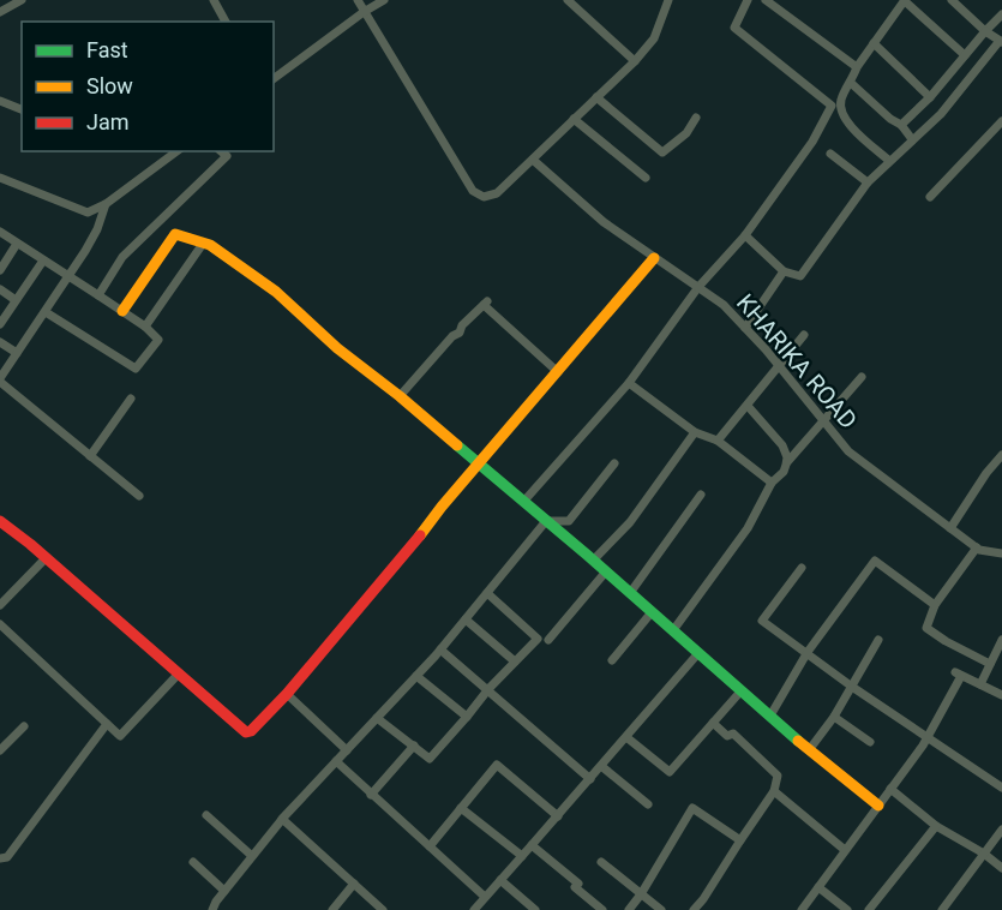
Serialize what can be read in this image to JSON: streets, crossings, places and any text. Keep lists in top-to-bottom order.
{
  "streets": {
    "street": ["KHARIKA ROAD"]
  },
  "legend": ["Fast", "Slow", "Jam"]
}
